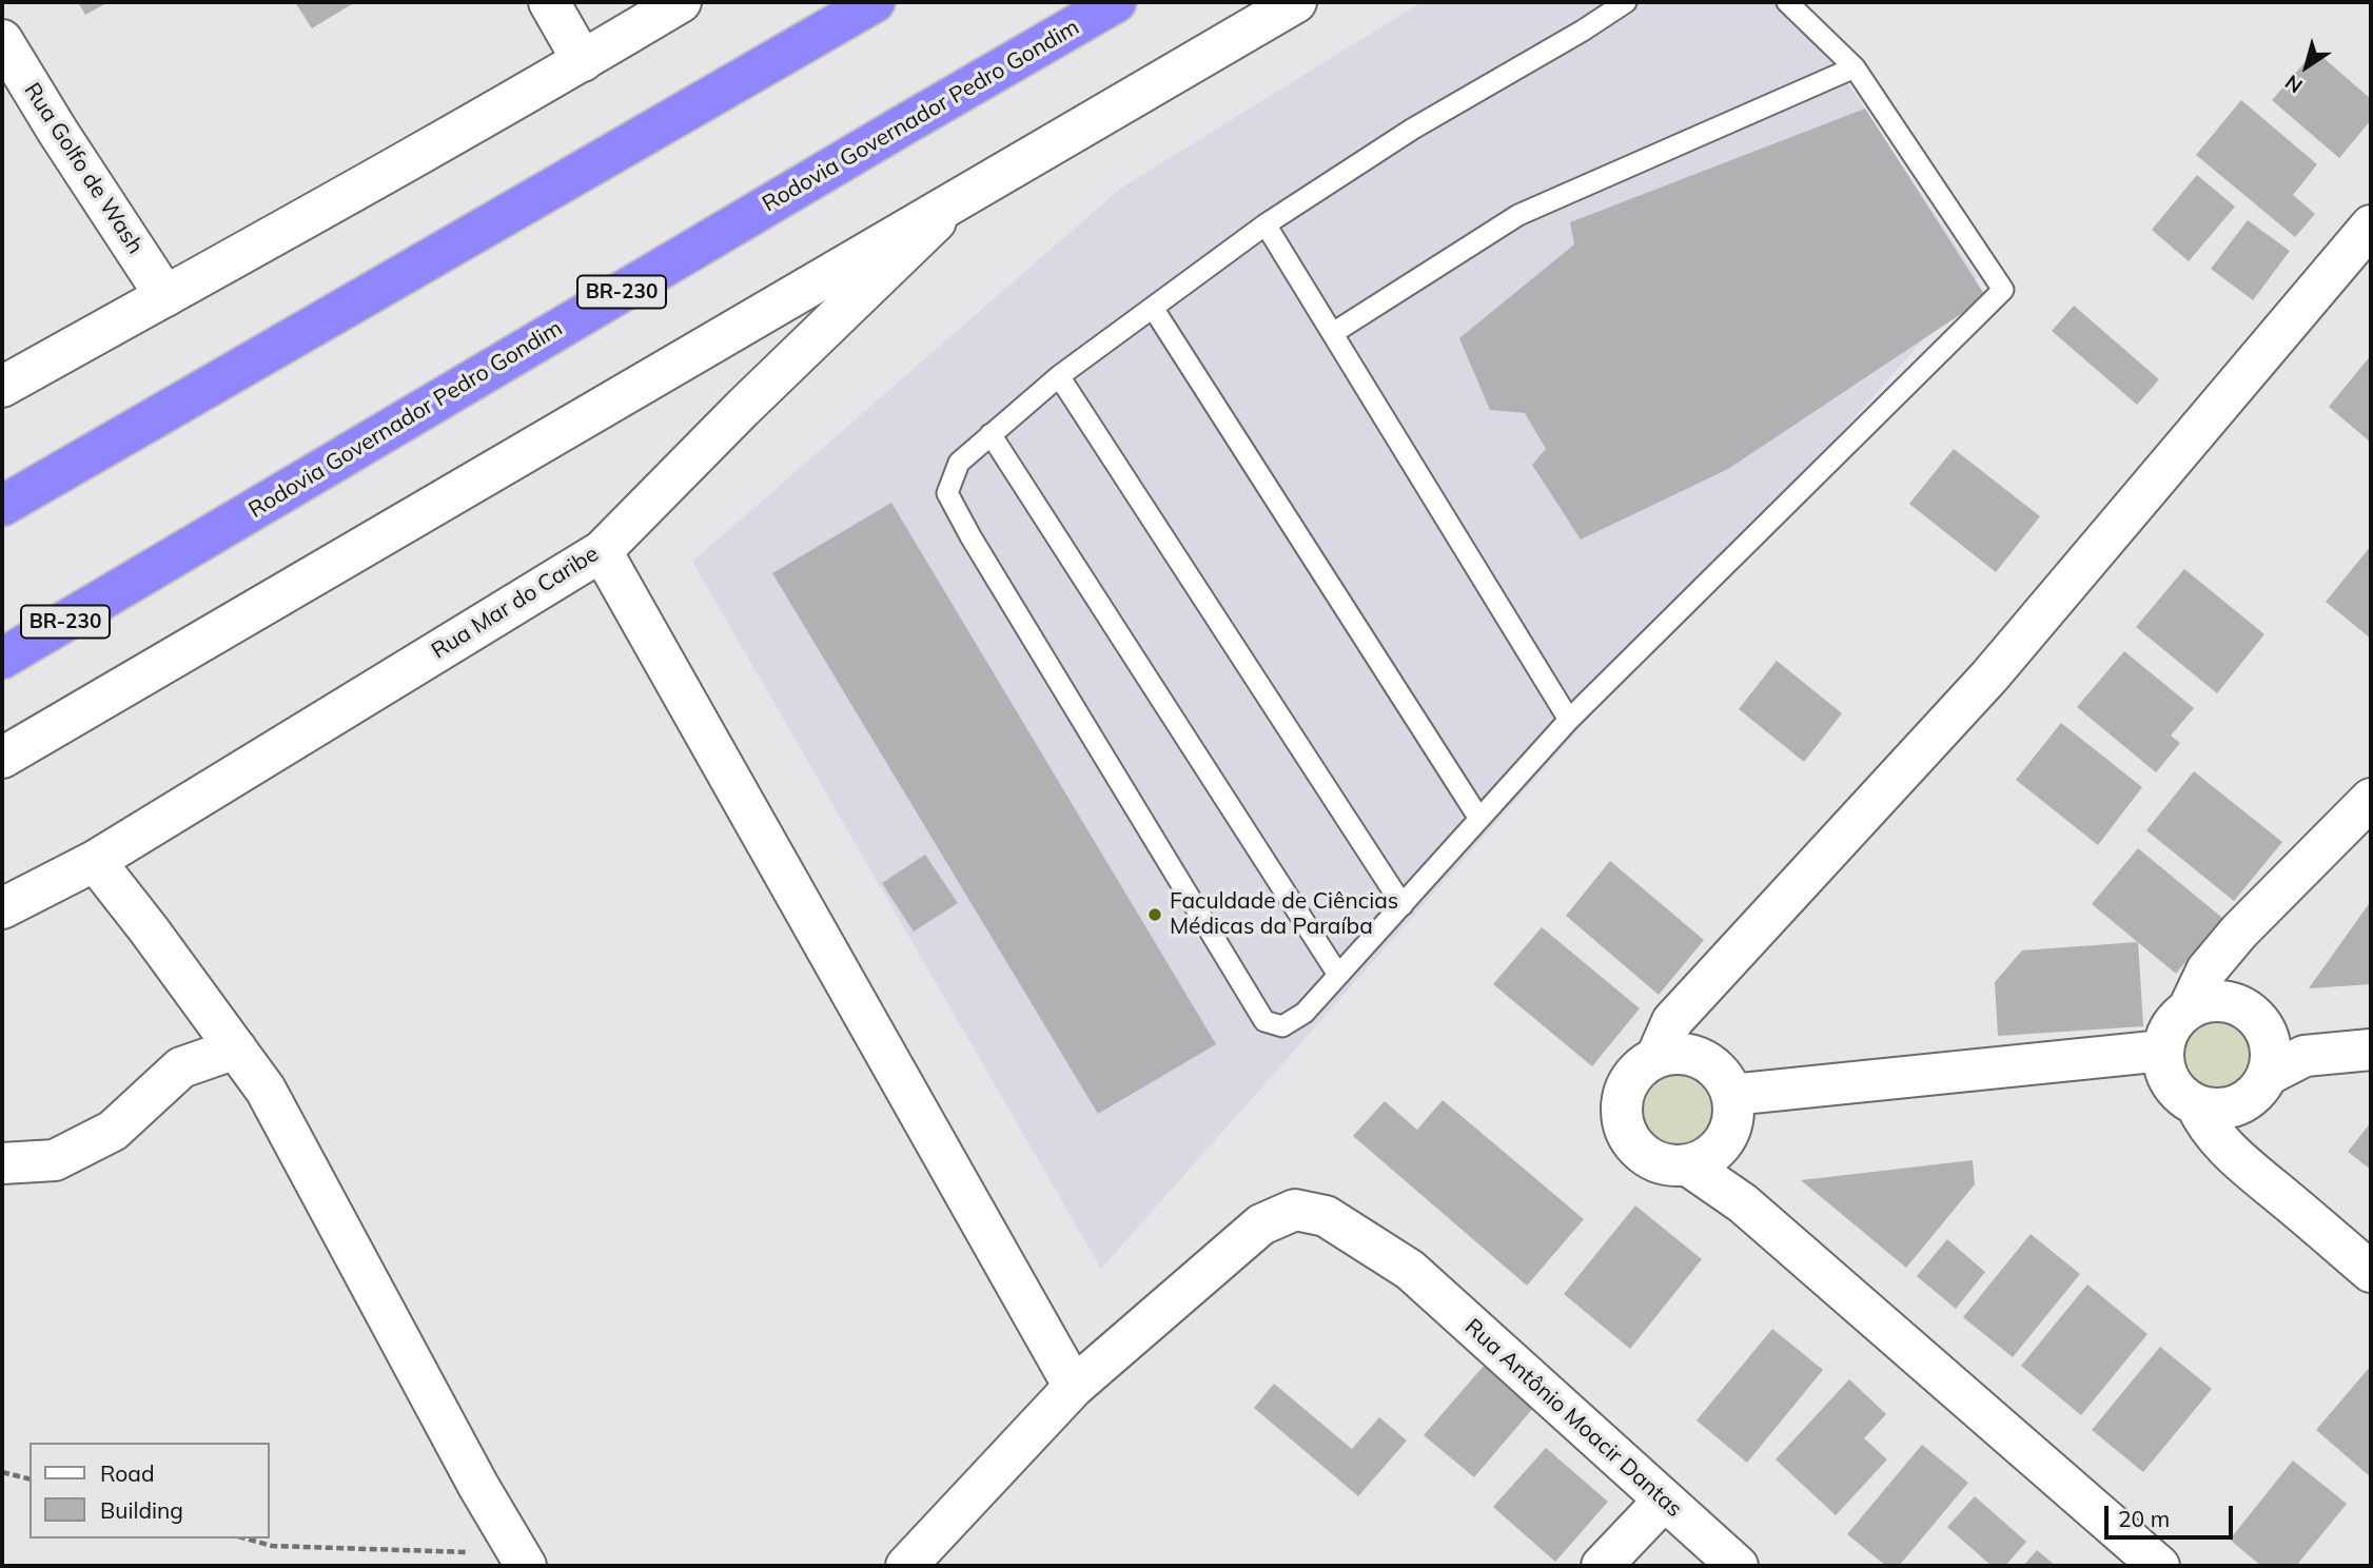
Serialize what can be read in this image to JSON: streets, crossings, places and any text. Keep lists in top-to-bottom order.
{
  "streets": {
    "highway": ["Rodovia Governador Pedro Gondim", "BR-230"],
    "street": ["Rua Golfo de Wash", "Rua Mar do Caribe", "Rua Antônio Moacir Dantas"]
  },
  "places": ["Faculdade de Ciências Médicas da Paraíba"],
  "legend": ["Road", "Building"],
  "scale_bar": "20 m",
  "north": "bottom left"
}
